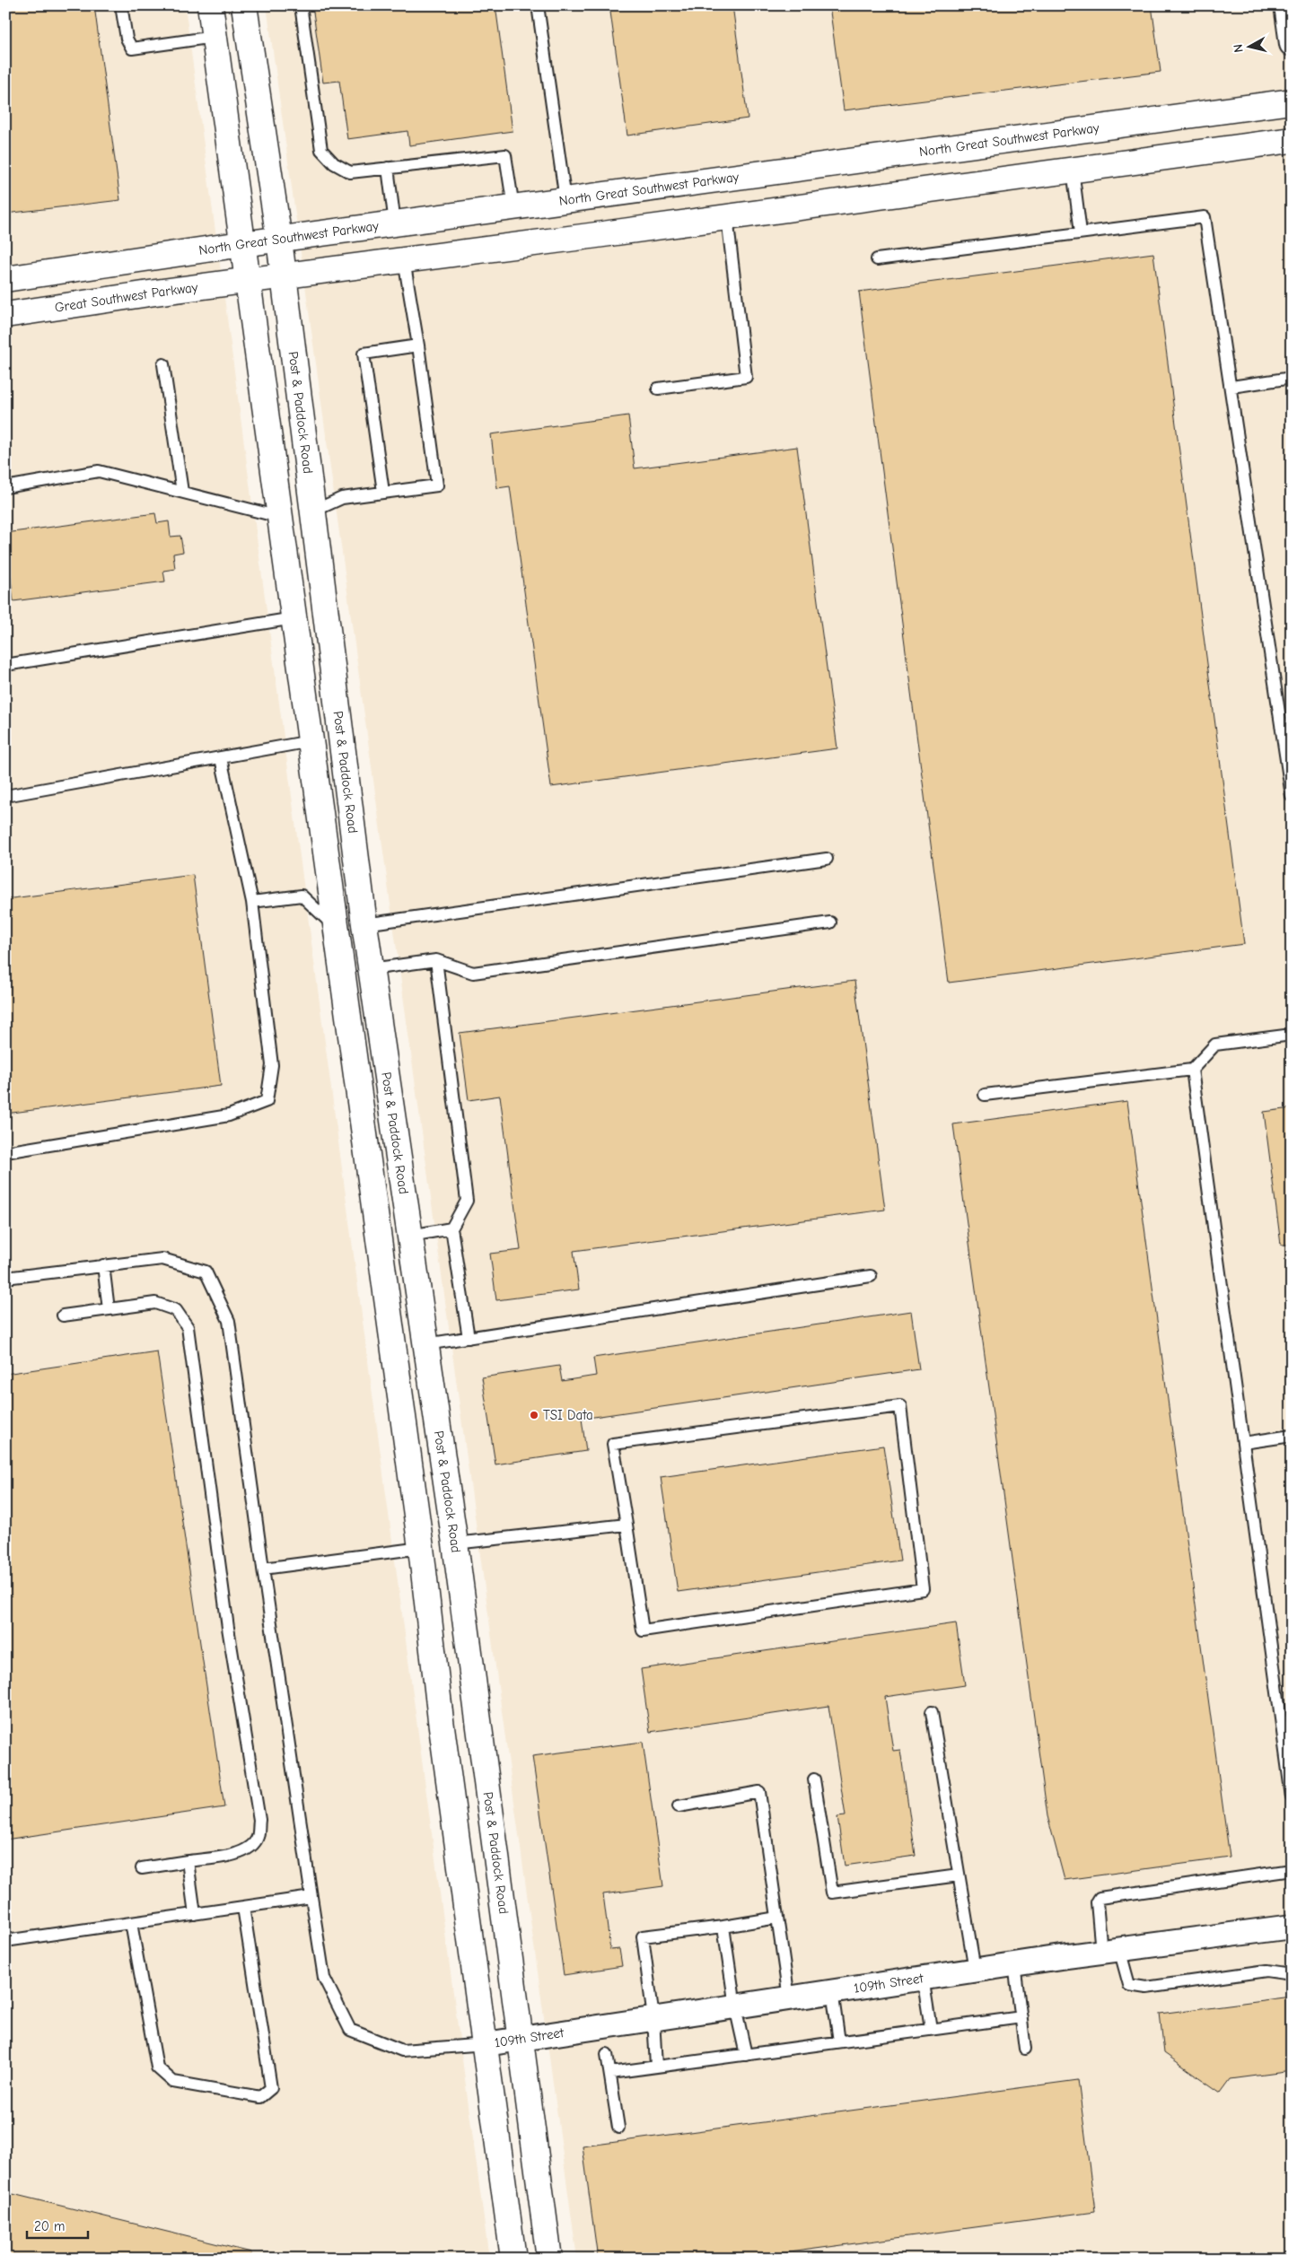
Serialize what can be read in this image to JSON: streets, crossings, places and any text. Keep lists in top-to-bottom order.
{
  "streets": {
    "street": [
      "North Great Southwest Parkway",
      "Great Southwest Parkway",
      "Post & Paddock Road",
      "109th Street"
    ]
  },
  "crossings": [
    ["North Great Southwest Parkway", "Post & Paddock Road"],
    ["Post & Paddock Road", "109th Street"]
  ],
  "places": ["TSI Data"],
  "scale_bar": "20 m",
  "north": "left"
}
